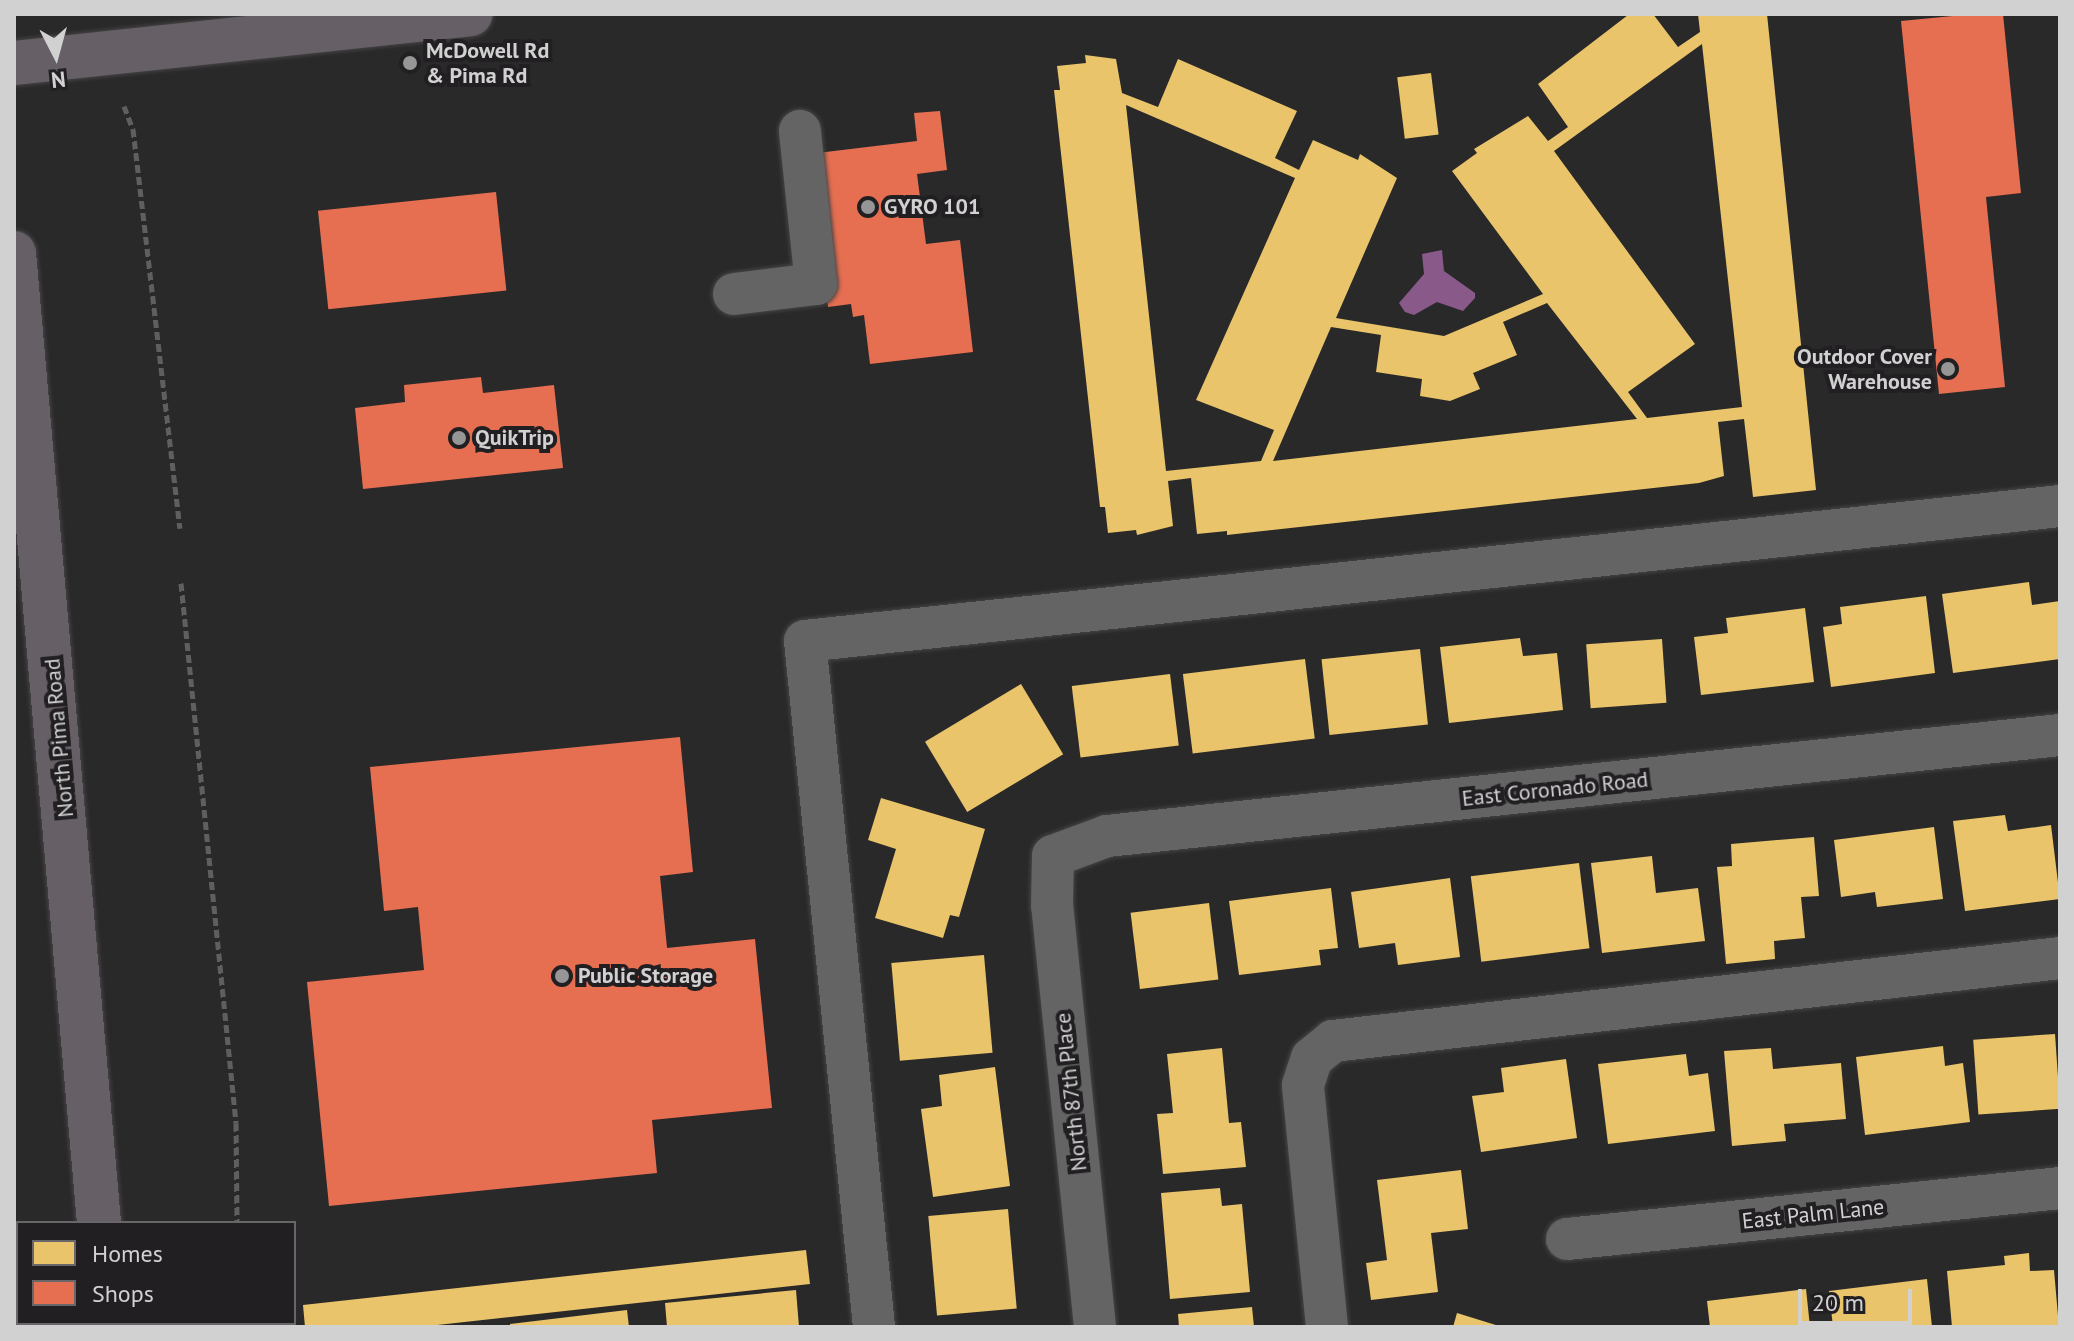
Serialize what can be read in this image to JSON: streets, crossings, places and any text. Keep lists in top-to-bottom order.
{
  "streets": {
    "main road": ["North Pima Road"],
    "street": ["East Coronado Road", "North 87th Place", "East Palm Lane"]
  },
  "crossings": [
    ["East Coronado Road", "North 87th Place"]
  ],
  "places": [
    "McDowell Rd & Pima Rd",
    "GYRO 101",
    "Outdoor Cover Warehouse",
    "QuikTrip",
    "Public Storage"
  ],
  "legend": ["Homes", "Shops"],
  "scale_bar": "20 m",
  "north": "bottom"
}
